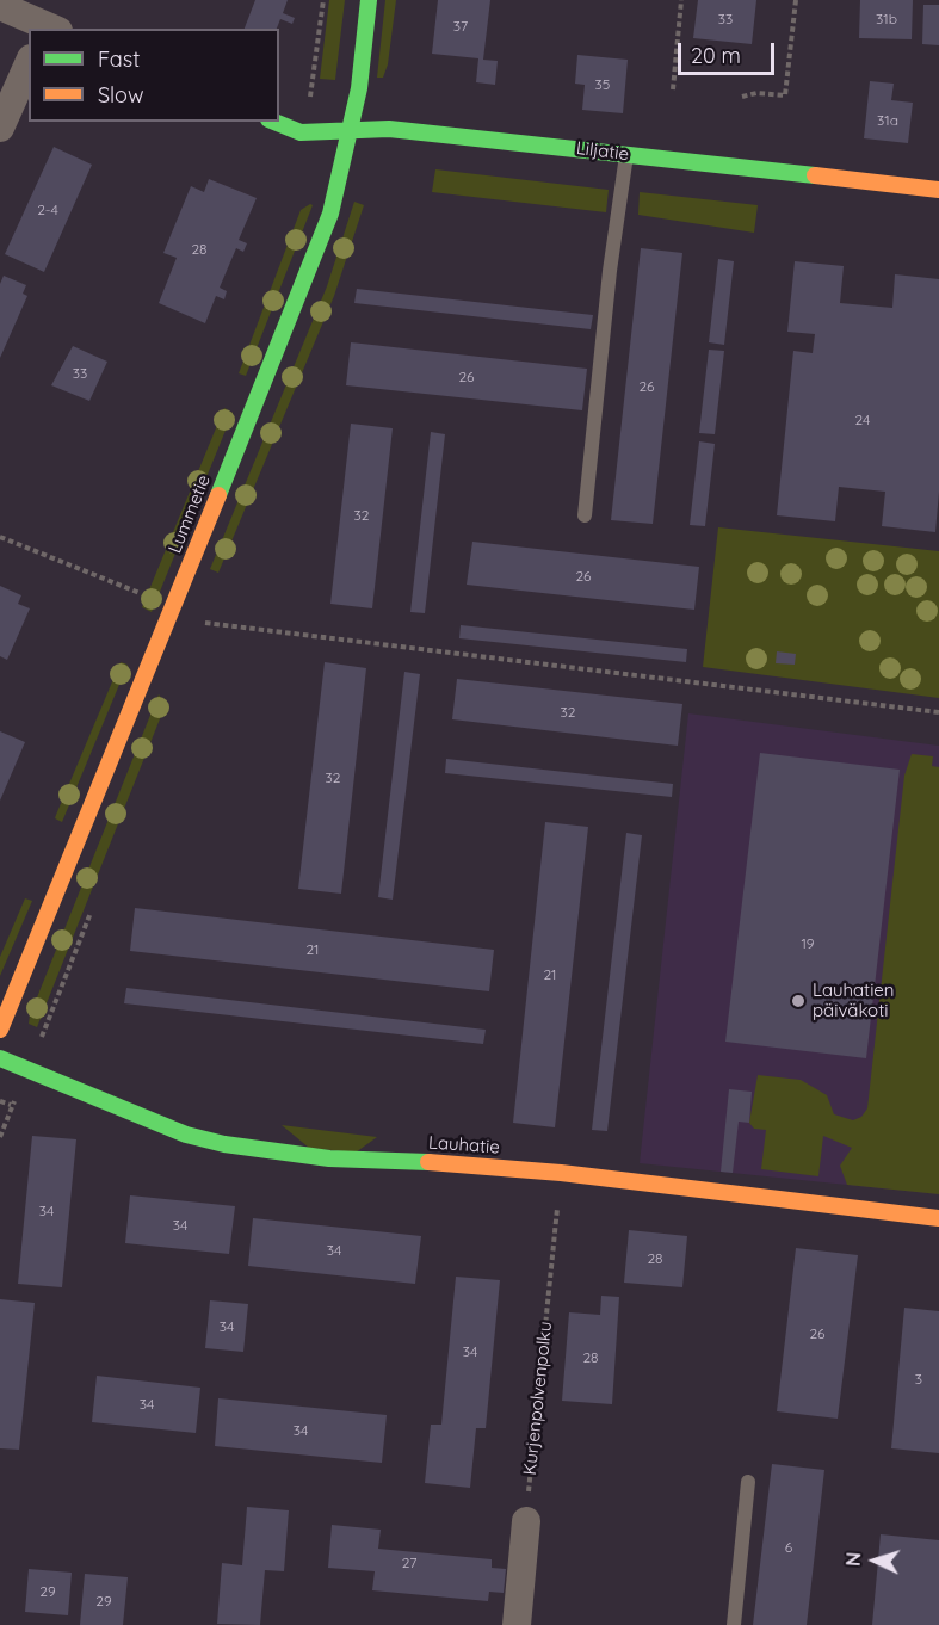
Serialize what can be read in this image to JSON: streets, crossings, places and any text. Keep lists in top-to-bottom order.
{
  "streets": {
    "street": ["Liljatie", "Lummetie", "Lauhatie"],
    "path": ["Kurjenpolvenpolku"]
  },
  "crossings": [
    ["Liljatie", "Lummetie"],
    ["Lauhatie", "Kurjenpolvenpolku"]
  ],
  "places": ["Lauhatien päiväkoti"],
  "house_numbers": [
    "33",
    "31b",
    "37",
    "35",
    "31a",
    "2-4",
    "28",
    "33",
    "26",
    "26",
    "24",
    "32",
    "26",
    "32",
    "32",
    "19",
    "21",
    "21",
    "34",
    "34",
    "34",
    "28",
    "34",
    "26",
    "34",
    "28",
    "3",
    "34",
    "34",
    "6",
    "27",
    "29",
    "29"
  ],
  "legend": ["Fast", "Slow"],
  "scale_bar": "20 m",
  "north": "left"
}
